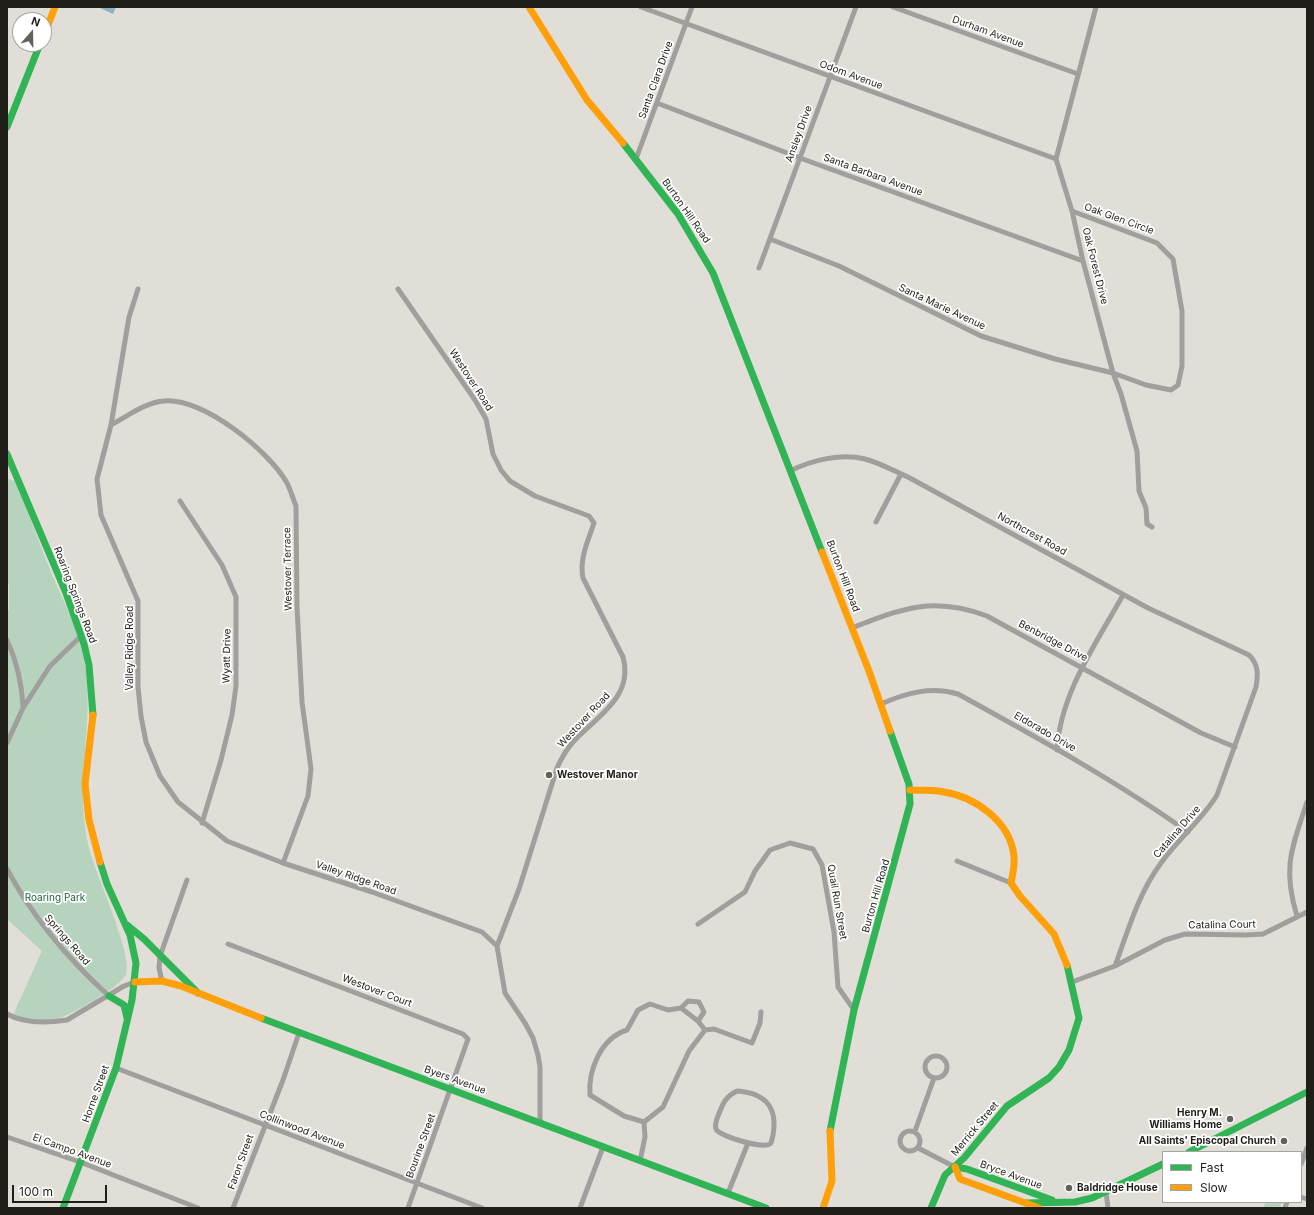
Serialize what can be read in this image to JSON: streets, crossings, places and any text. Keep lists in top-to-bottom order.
{
  "streets": {
    "street": [
      "Durham Avenue",
      "Odom Avenue",
      "Santa Clara Drive",
      "Ansley Drive",
      "Santa Barbara Avenue",
      "Burton Hill Road",
      "Oak Glen Circle",
      "Oak Forest Drive",
      "Santa Marie Avenue",
      "Westover Road",
      "Northcrest Road",
      "Westover Terrace",
      "Roaring Springs Road",
      "Benbridge Drive",
      "Valley Ridge Road",
      "Wyatt Drive",
      "Eldorado Drive",
      "Catalina Drive",
      "Quail Run Street",
      "Catalina Court",
      "Springs Road",
      "Westover Court",
      "Byers Avenue",
      "Horne Street",
      "Merrick Street",
      "Collinwood Avenue",
      "Bourine Street",
      "El Campo Avenue",
      "Faron Street",
      "Bryce Avenue"
    ]
  },
  "crossings": [
    ["Odom Avenue", "Santa Clara Drive"],
    ["Odom Avenue", "Ansley Drive"],
    ["Odom Avenue", "Oak Forest Drive"],
    ["Santa Clara Drive", "Santa Barbara Avenue"],
    ["Santa Clara Drive", "Burton Hill Road"],
    ["Ansley Drive", "Santa Barbara Avenue"],
    ["Ansley Drive", "Santa Marie Avenue"],
    ["Santa Barbara Avenue", "Oak Forest Drive"],
    ["Burton Hill Road", "Northcrest Road"],
    ["Burton Hill Road", "Benbridge Drive"],
    ["Burton Hill Road", "Eldorado Drive"],
    ["Burton Hill Road", "Quail Run Street"],
    ["Oak Glen Circle", "Oak Forest Drive"],
    ["Oak Glen Circle", "Santa Marie Avenue"],
    ["Oak Forest Drive", "Santa Marie Avenue"],
    ["Westover Road", "Valley Ridge Road"],
    ["Northcrest Road", "Catalina Drive"],
    ["Westover Terrace", "Valley Ridge Road"],
    ["Roaring Springs Road", "Byers Avenue"],
    ["Roaring Springs Road", "Horne Street"],
    ["Benbridge Drive", "Catalina Drive"],
    ["Valley Ridge Road", "Wyatt Drive"],
    ["Eldorado Drive", "Catalina Drive"],
    ["Catalina Drive", "Catalina Court"],
    ["Westover Court", "Byers Avenue"],
    ["Westover Court", "Bourine Street"],
    ["Byers Avenue", "Horne Street"],
    ["Byers Avenue", "Bourine Street"],
    ["Byers Avenue", "Faron Street"],
    ["Horne Street", "Collinwood Avenue"],
    ["Horne Street", "El Campo Avenue"],
    ["Merrick Street", "Bryce Avenue"],
    ["Collinwood Avenue", "Bourine Street"],
    ["Collinwood Avenue", "Faron Street"]
  ],
  "parks": ["Roaring Park"],
  "places": [
    "Westover Manor",
    "Henry M. Williams Home",
    "All Saints' Episcopal Church",
    "Baldridge House"
  ],
  "legend": ["Fast", "Slow"],
  "scale_bar": "100 m",
  "north": "top"
}
